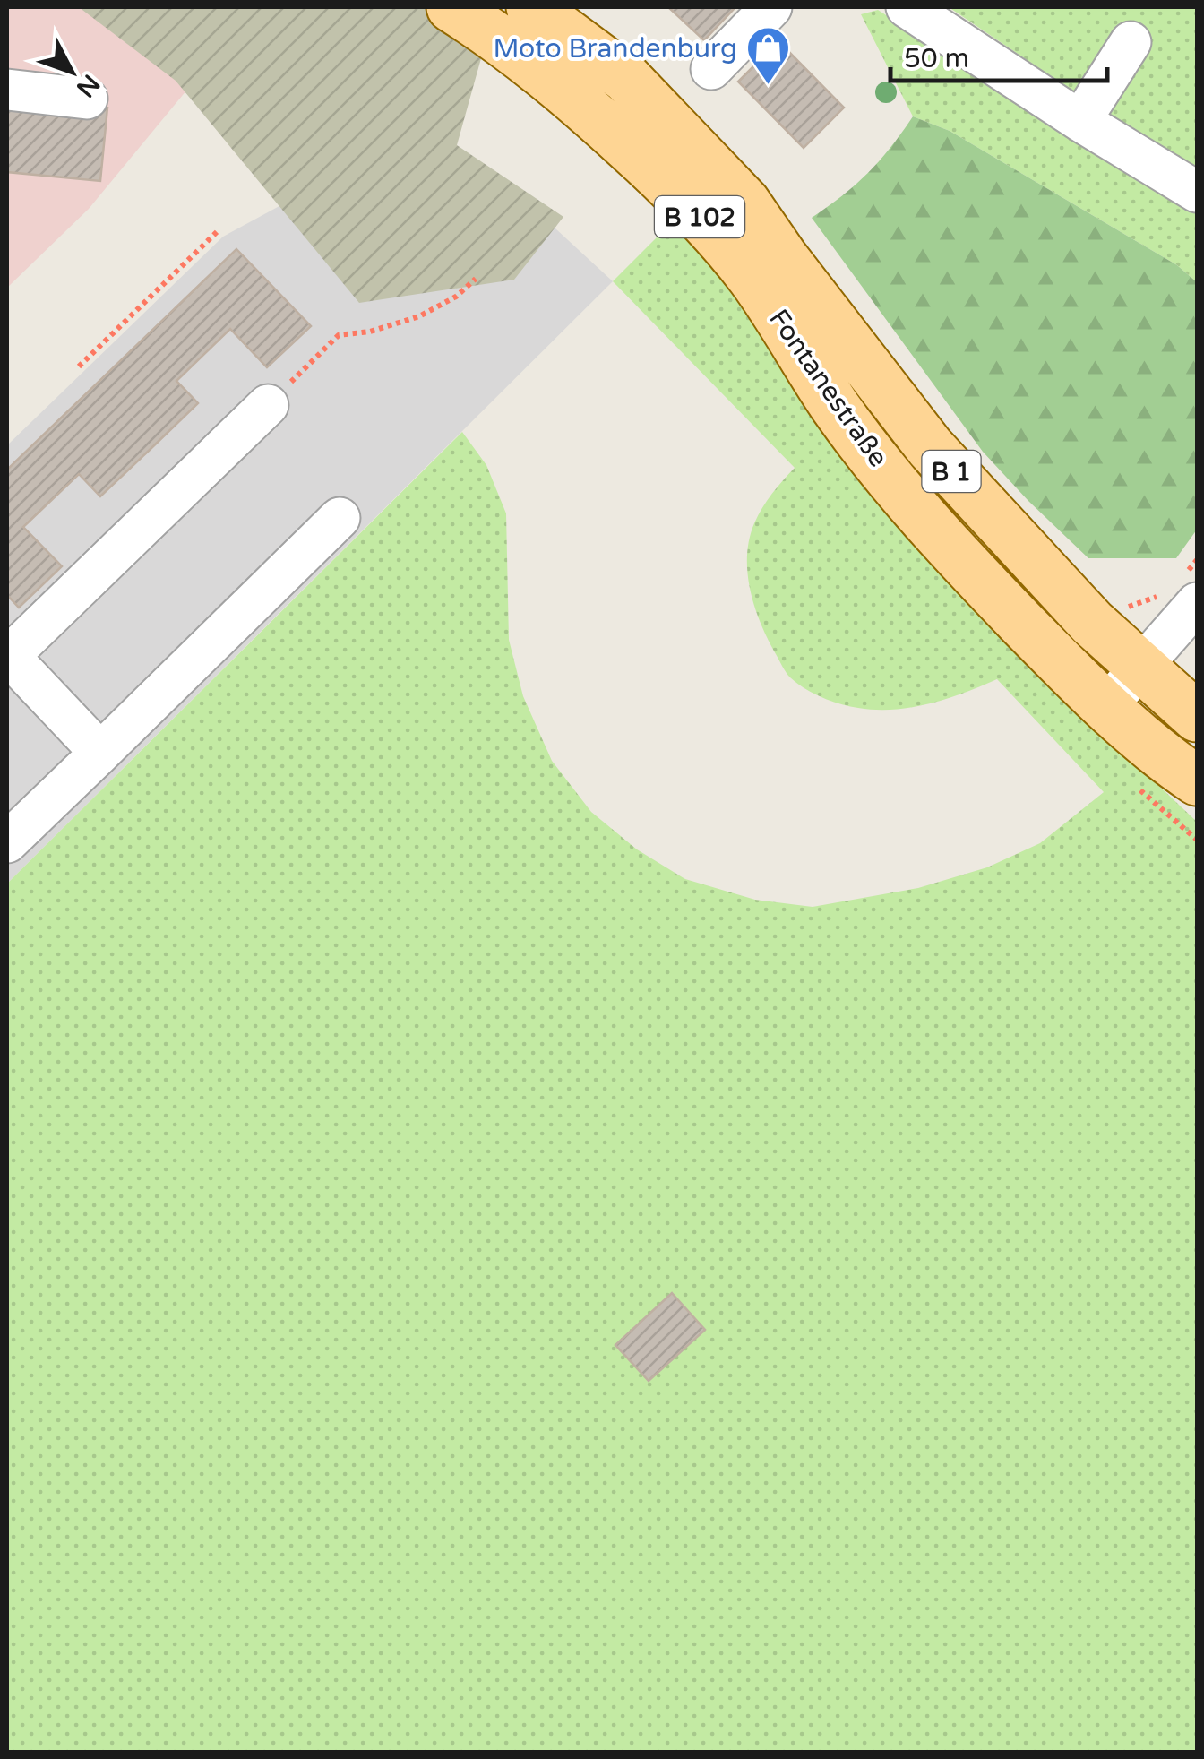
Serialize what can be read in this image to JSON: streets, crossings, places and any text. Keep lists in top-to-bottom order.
{
  "streets": {
    "main road": ["B 102", "Fontanestraße", "B 1"]
  },
  "places": {
    "shop": ["Moto Brandenburg"]
  },
  "scale_bar": "50 m",
  "north": "bottom right"
}
